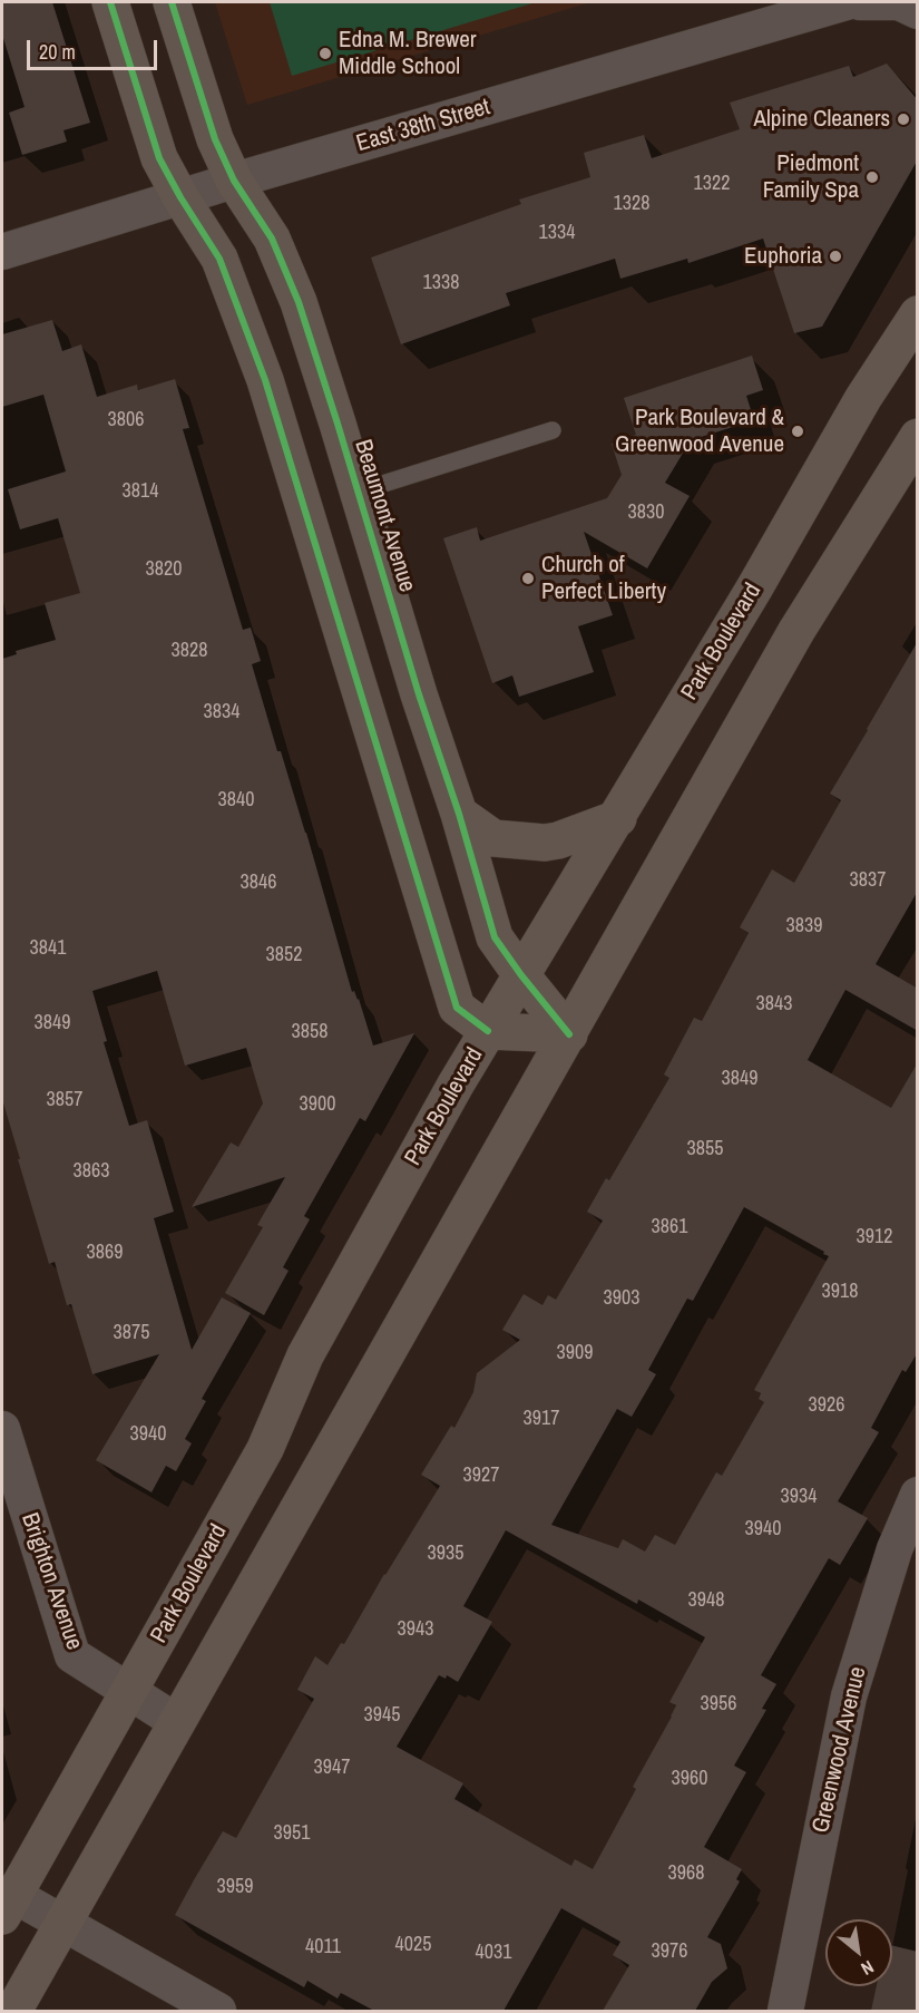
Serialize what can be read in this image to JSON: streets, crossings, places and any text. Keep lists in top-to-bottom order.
{
  "streets": {
    "main road": ["Beaumont Avenue", "Park Boulevard"],
    "street": ["East 38th Street", "Brighton Avenue", "Greenwood Avenue"]
  },
  "crossings": [
    ["East 38th Street", "Beaumont Avenue"],
    ["Beaumont Avenue", "Park Boulevard"],
    ["Park Boulevard", "Brighton Avenue"]
  ],
  "places": [
    "Edna M. Brewer Middle School",
    "Alpine Cleaners",
    "Piedmont Family Spa",
    "Euphoria",
    "Park Boulevard & Greenwood Avenue",
    "Church of Perfect Liberty"
  ],
  "house_numbers": [
    "1322",
    "1328",
    "1334",
    "1338",
    "3806",
    "3814",
    "3830",
    "3820",
    "3828",
    "3834",
    "3840",
    "3837",
    "3846",
    "3839",
    "3841",
    "3852",
    "3843",
    "3849",
    "3858",
    "3849",
    "3857",
    "3900",
    "3855",
    "3863",
    "3861",
    "3912",
    "3869",
    "3918",
    "3903",
    "3875",
    "3909",
    "3926",
    "3917",
    "3940",
    "3927",
    "3934",
    "3940",
    "3935",
    "3948",
    "3943",
    "3956",
    "3945",
    "3947",
    "3960",
    "3951",
    "3968",
    "3959",
    "4025",
    "4011",
    "3976",
    "4031"
  ],
  "scale_bar": "20 m",
  "north": "bottom right"
}
